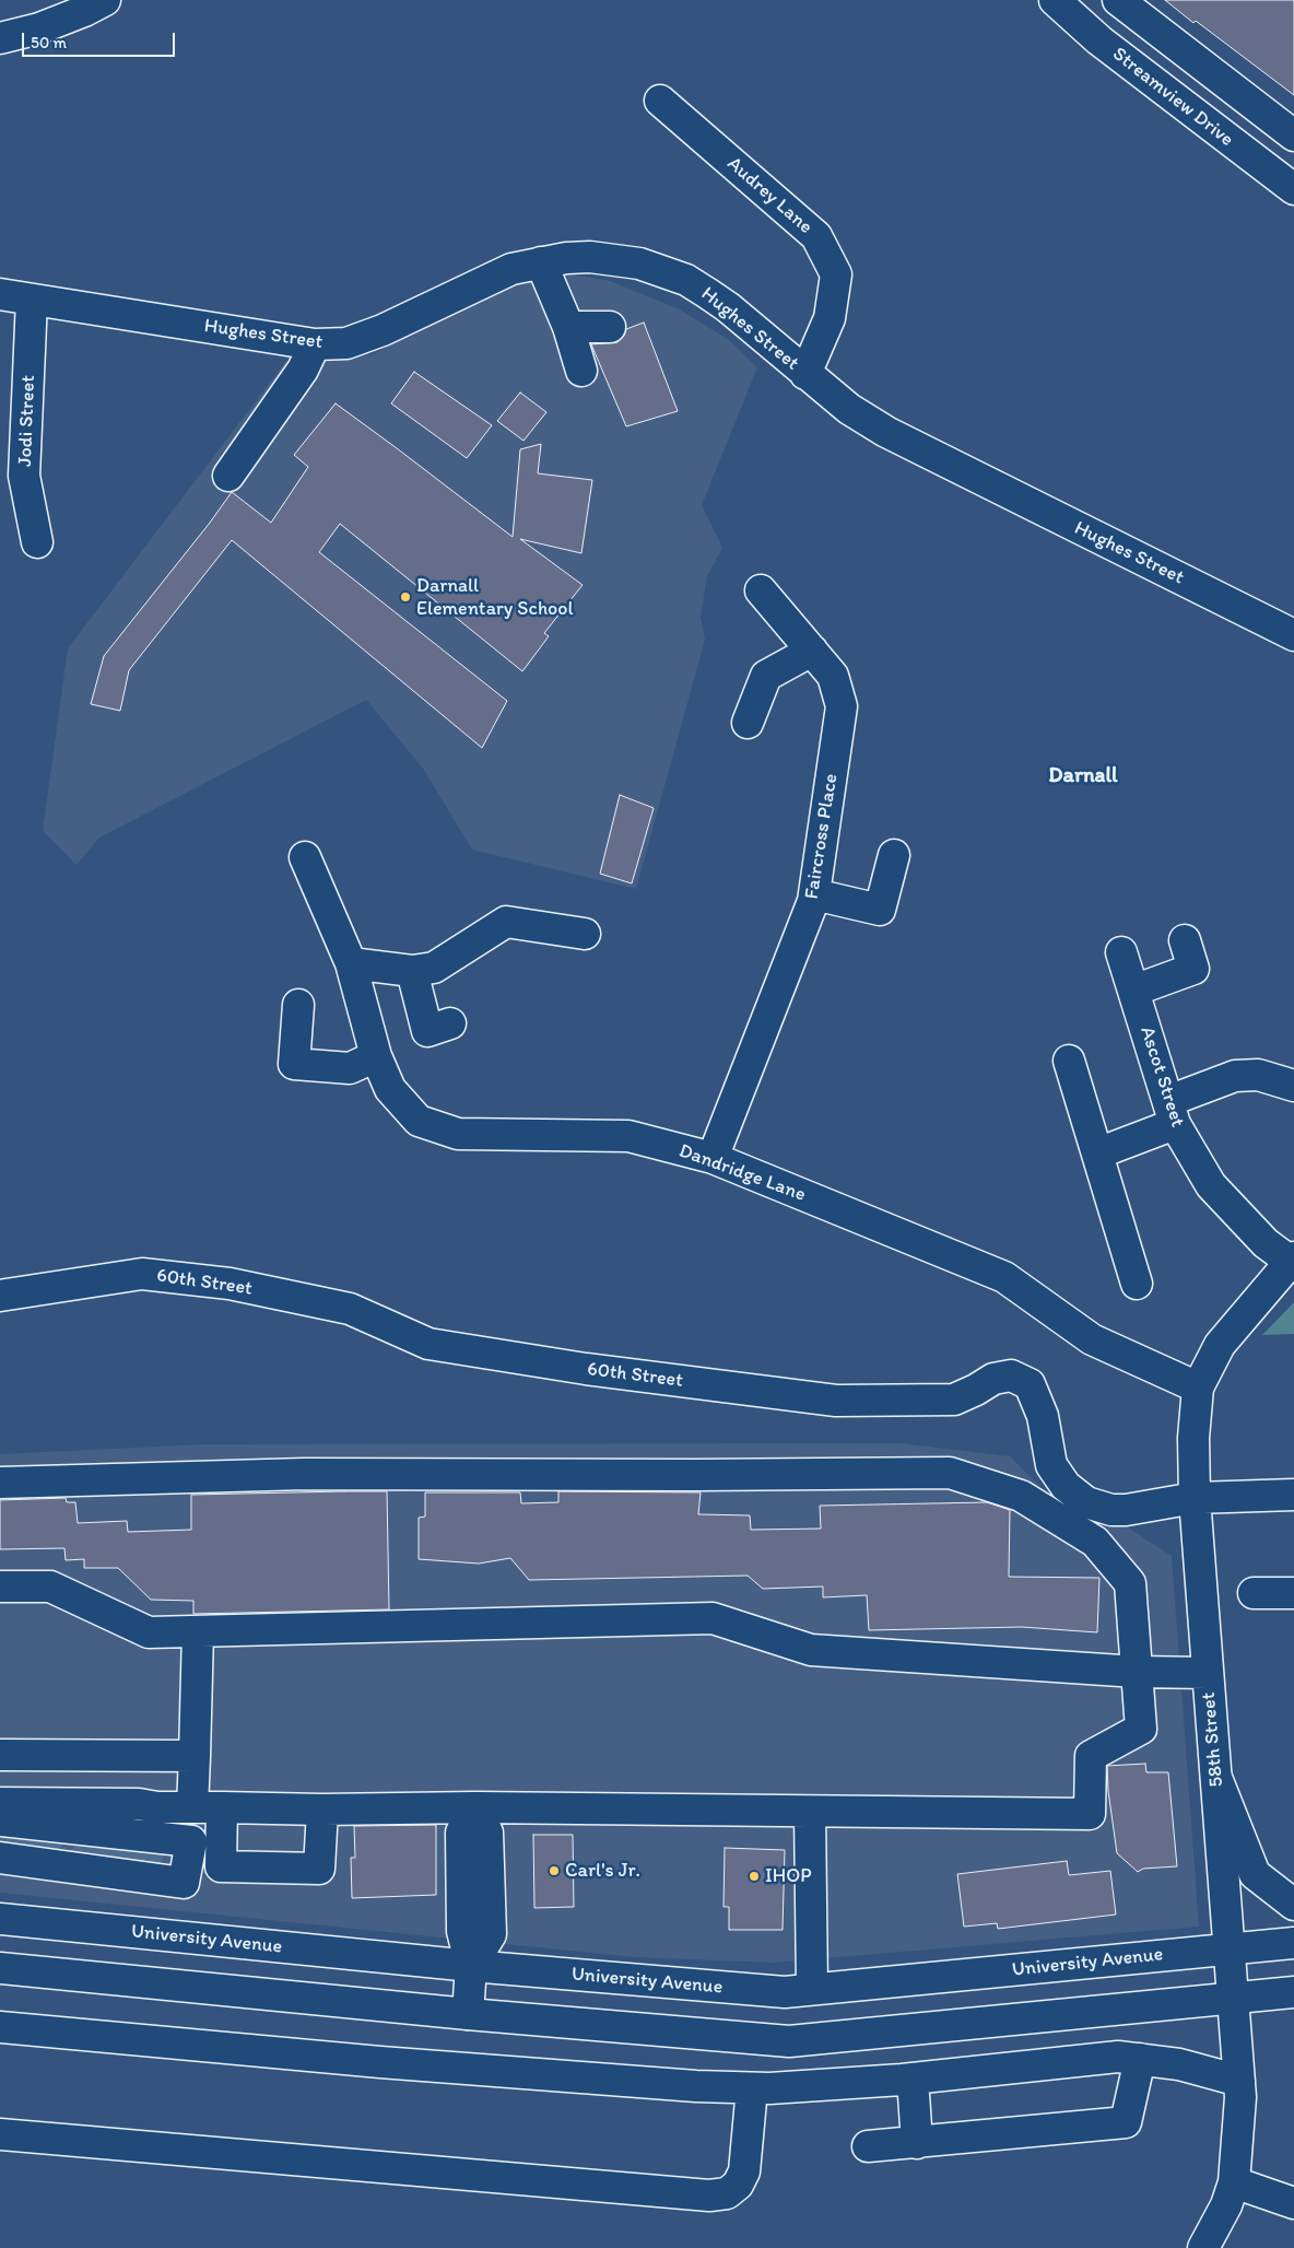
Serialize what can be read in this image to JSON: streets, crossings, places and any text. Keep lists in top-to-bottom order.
{
  "streets": {
    "street": [
      "Streamview Drive",
      "Audrey Lane",
      "Hughes Street",
      "Jodi Street",
      "Faircross Place",
      "Ascot Street",
      "Dandridge Lane",
      "60th Street",
      "58th Street",
      "University Avenue"
    ]
  },
  "crossings": [
    ["Audrey Lane", "Hughes Street"],
    ["Hughes Street", "Jodi Street"],
    ["Faircross Place", "Dandridge Lane"],
    ["Ascot Street", "58th Street"],
    ["Dandridge Lane", "58th Street"],
    ["60th Street", "58th Street"],
    ["58th Street", "University Avenue"]
  ],
  "districts": ["Darnall"],
  "places": ["Darnall Elementary School", "Carl's Jr.", "IHOP"],
  "scale_bar": "50 m"
}
